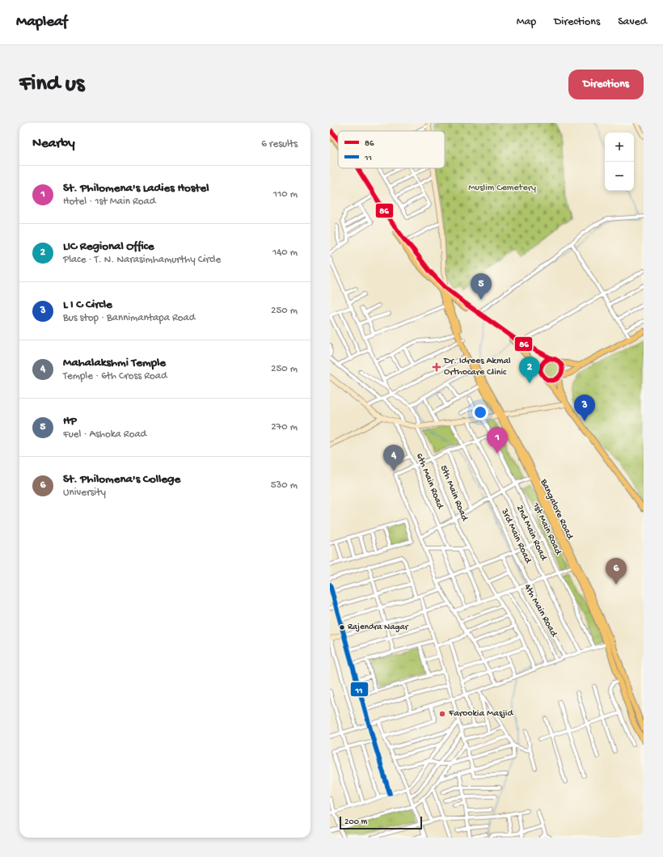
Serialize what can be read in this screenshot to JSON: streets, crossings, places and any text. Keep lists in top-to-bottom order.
{
  "streets": {
    "main road": ["Bangalore Road"],
    "street": [
      "6th Main Road",
      "5th Main Road",
      "1st Main Road",
      "2nd Main Road",
      "3rd Main Road",
      "4th Main Road"
    ]
  },
  "parks": ["Muslim Cemetery"],
  "places": {
    "health": ["Dr. Idrees Akmal Orthocare Clinic"],
    "other": ["Rajendra Nagar", "Farookia Masjid"]
  },
  "lines": ["transit line 86", "transit line 11"],
  "legend": ["86", "11"],
  "scale_bar": "200 m",
  "page": {
    "header": "Mapleaf",
    "nav": ["Map", "Directions", "Saved"],
    "buttons": "Directions",
    "title": "Find us",
    "heading": ["Nearby", "6 results"],
    "map_buttons": ["+", "−"],
    "list": [
      {
        "mark": "1",
        "name": "St. Philomena's Ladies Hostel",
        "note": "Hotel · 1st Main Road",
        "value": "110 m"
      },
      {
        "mark": "2",
        "name": "LIC Regional Office",
        "note": "Place · T. N. Narasimhamurthy Circle",
        "value": "140 m"
      },
      {
        "mark": "3",
        "name": "L I C Circle",
        "note": "Bus stop · Bannimantapa Road",
        "value": "250 m"
      },
      {
        "mark": "4",
        "name": "Mahalakshmi Temple",
        "note": "Temple · 6th Cross Road",
        "value": "250 m"
      },
      {
        "mark": "5",
        "name": "HP",
        "note": "Fuel · Ashoka Road",
        "value": "270 m"
      },
      {
        "mark": "6",
        "name": "St. Philomena's College",
        "note": "University",
        "value": "530 m"
      }
    ],
    "pins": [
      "5",
      "2",
      "3",
      "1",
      "4",
      "6"
    ],
    "scale": "200 m"
  }
}
